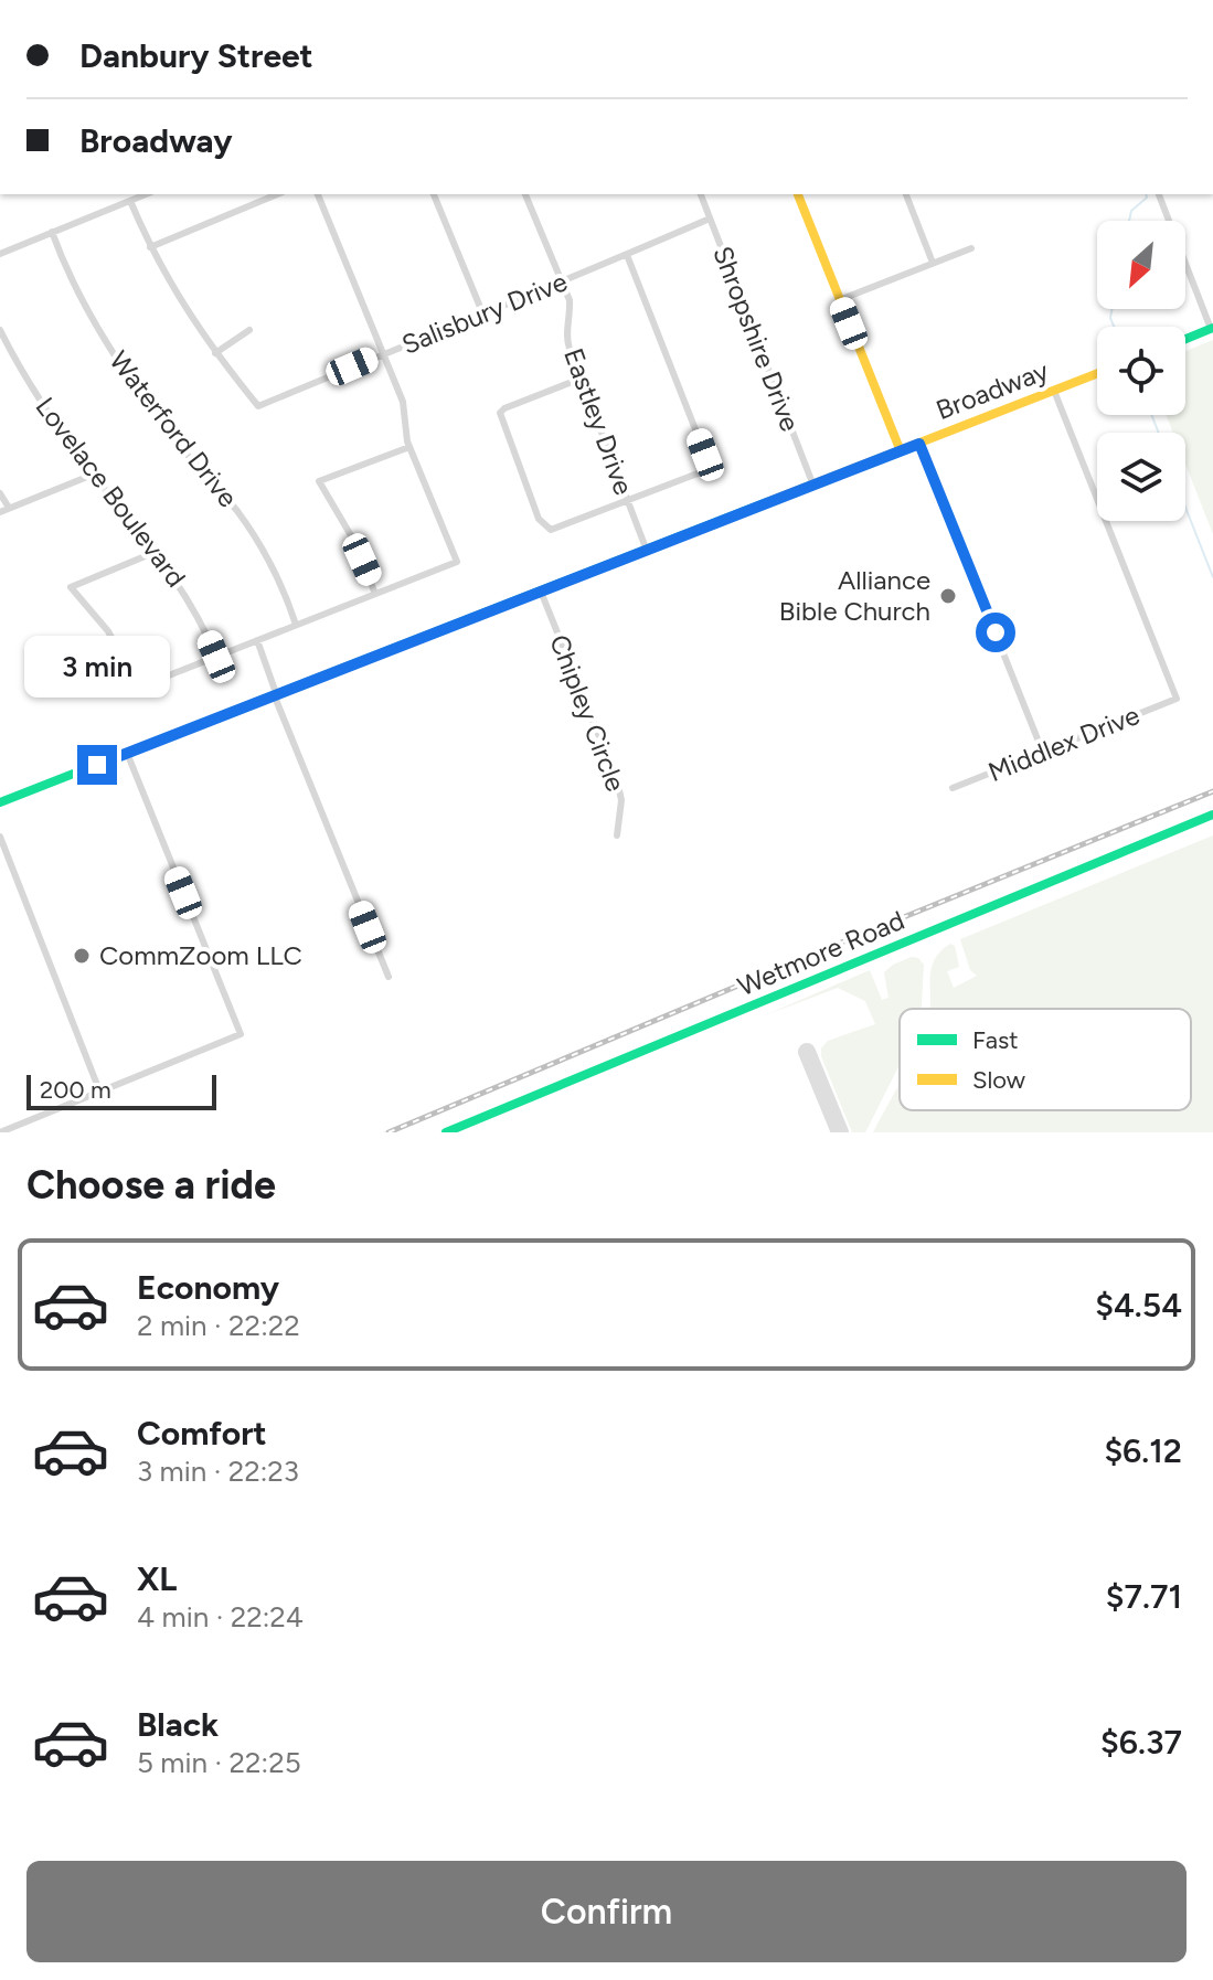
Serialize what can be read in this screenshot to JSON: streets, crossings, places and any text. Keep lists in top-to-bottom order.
{
  "streets": {
    "main road": ["Broadway", "Wetmore Road"],
    "street": [
      "Salisbury Drive",
      "Shropshire Drive",
      "Eastley Drive",
      "Waterford Drive",
      "Lovelace Boulevard",
      "Chipley Circle",
      "Middlex Drive"
    ]
  },
  "crossings": [
    ["Salisbury Drive", "Shropshire Drive"],
    ["Salisbury Drive", "Eastley Drive"],
    ["Shropshire Drive", "Broadway"],
    ["Broadway", "Eastley Drive"],
    ["Broadway", "Chipley Circle"],
    ["Broadway", "Middlex Drive"]
  ],
  "places": ["Alliance Bible Church", "CommZoom LLC"],
  "legend": ["Fast", "Slow"],
  "scale_bar": "200 m",
  "north": "bottom left",
  "page": {
    "banner": ["Danbury Street", "Broadway"],
    "bubble": "3 min",
    "scale": "200 m",
    "heading": "Choose a ride",
    "list": [
      {
        "name": "Economy",
        "note": "2 min · 22:22",
        "value": "$4.54"
      },
      {
        "name": "Comfort",
        "note": "3 min · 22:23",
        "value": "$6.12"
      },
      {
        "name": "XL",
        "note": "4 min · 22:24",
        "value": "$7.71"
      },
      {
        "name": "Black",
        "note": "5 min · 22:25",
        "value": "$6.37"
      }
    ],
    "buttons": "Confirm"
  }
}
